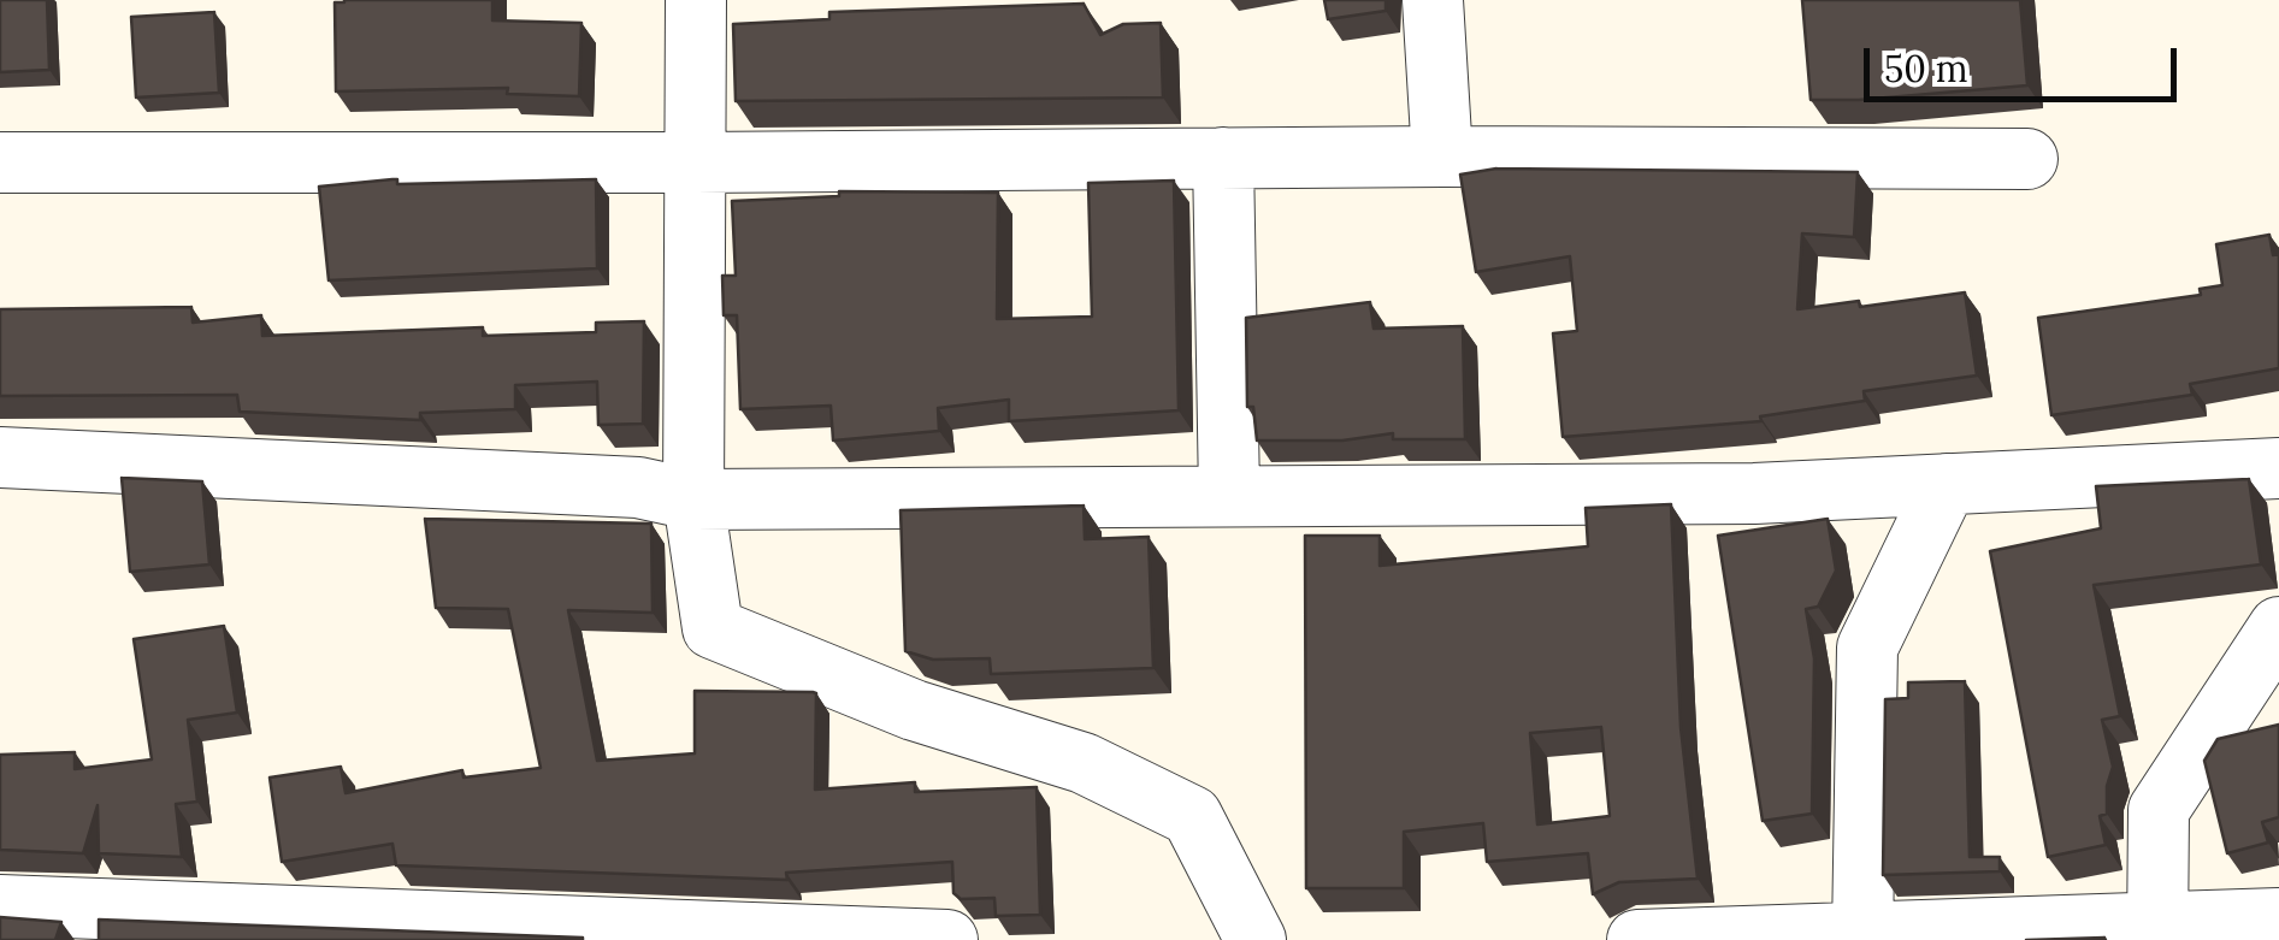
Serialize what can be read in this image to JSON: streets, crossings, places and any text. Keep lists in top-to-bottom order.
{
  "scale_bar": "50 m"
}
